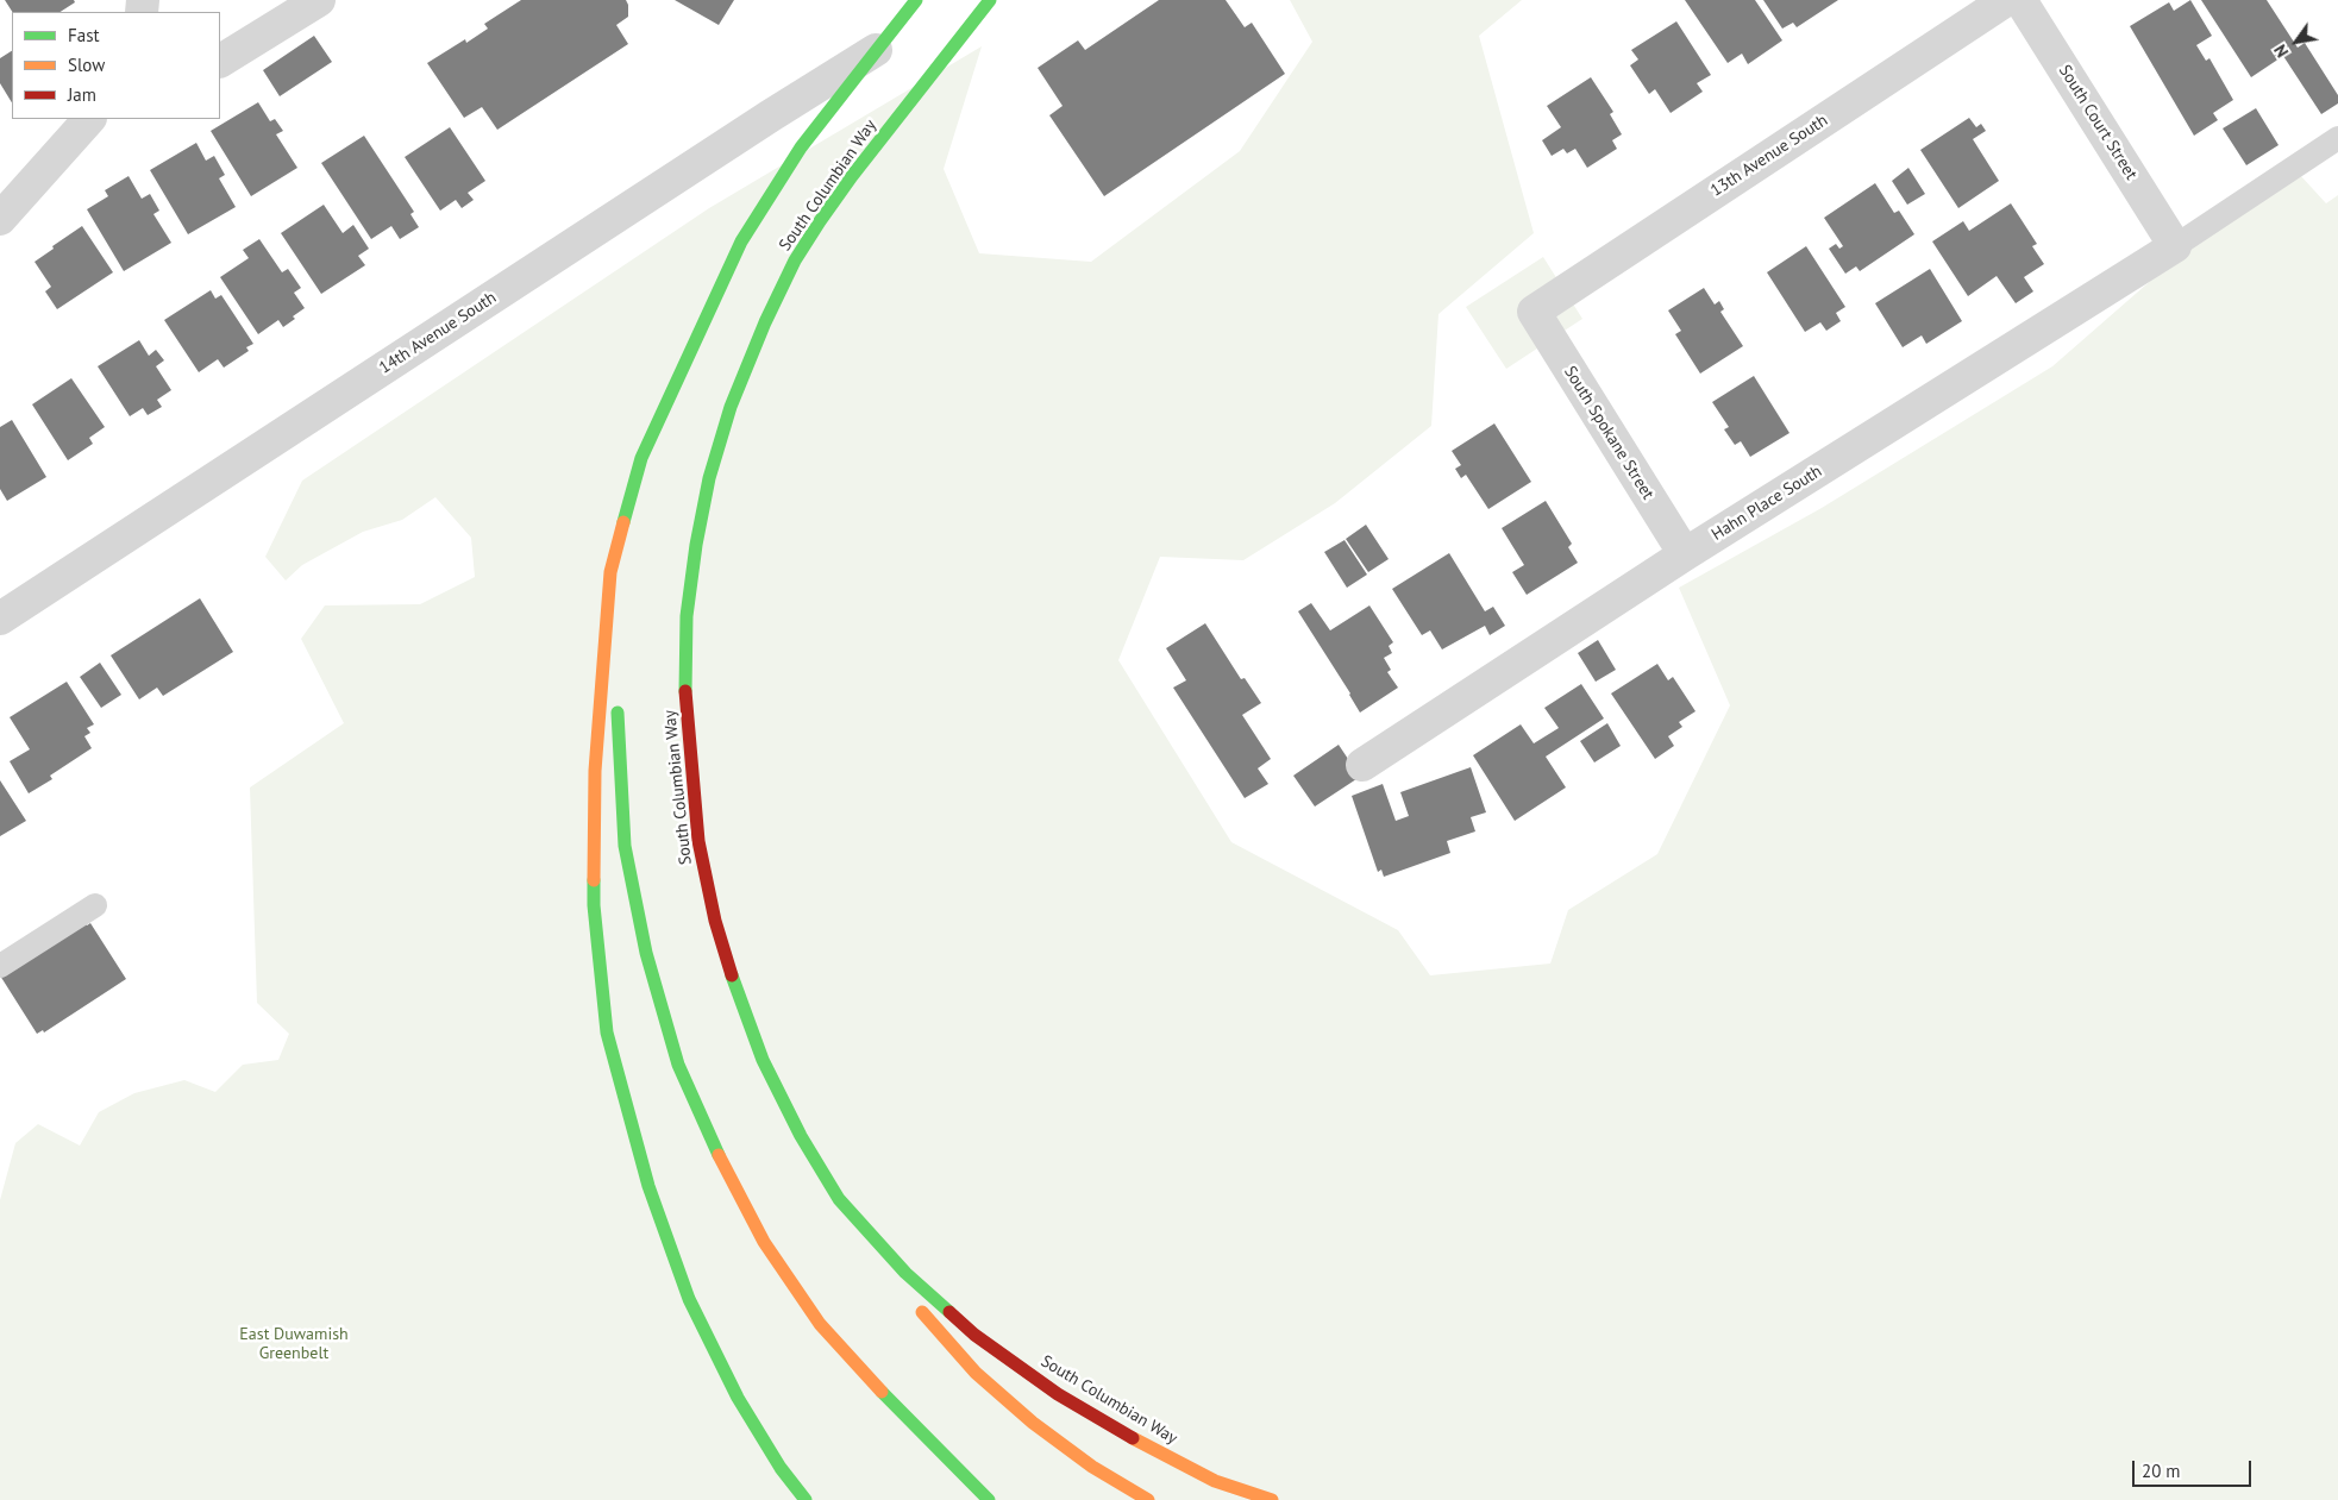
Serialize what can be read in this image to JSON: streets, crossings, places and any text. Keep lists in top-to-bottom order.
{
  "streets": {
    "main road": ["South Columbian Way"],
    "street": [
      "South Court Street",
      "13th Avenue South",
      "14th Avenue South",
      "South Spokane Street",
      "Hahn Place South"
    ]
  },
  "crossings": [
    ["South Court Street", "Hahn Place South"],
    ["13th Avenue South", "South Spokane Street"],
    ["South Spokane Street", "Hahn Place South"]
  ],
  "parks": ["East Duwamish Greenbelt"],
  "legend": ["Fast", "Slow", "Jam"],
  "scale_bar": "20 m",
  "north": "bottom left"
}
